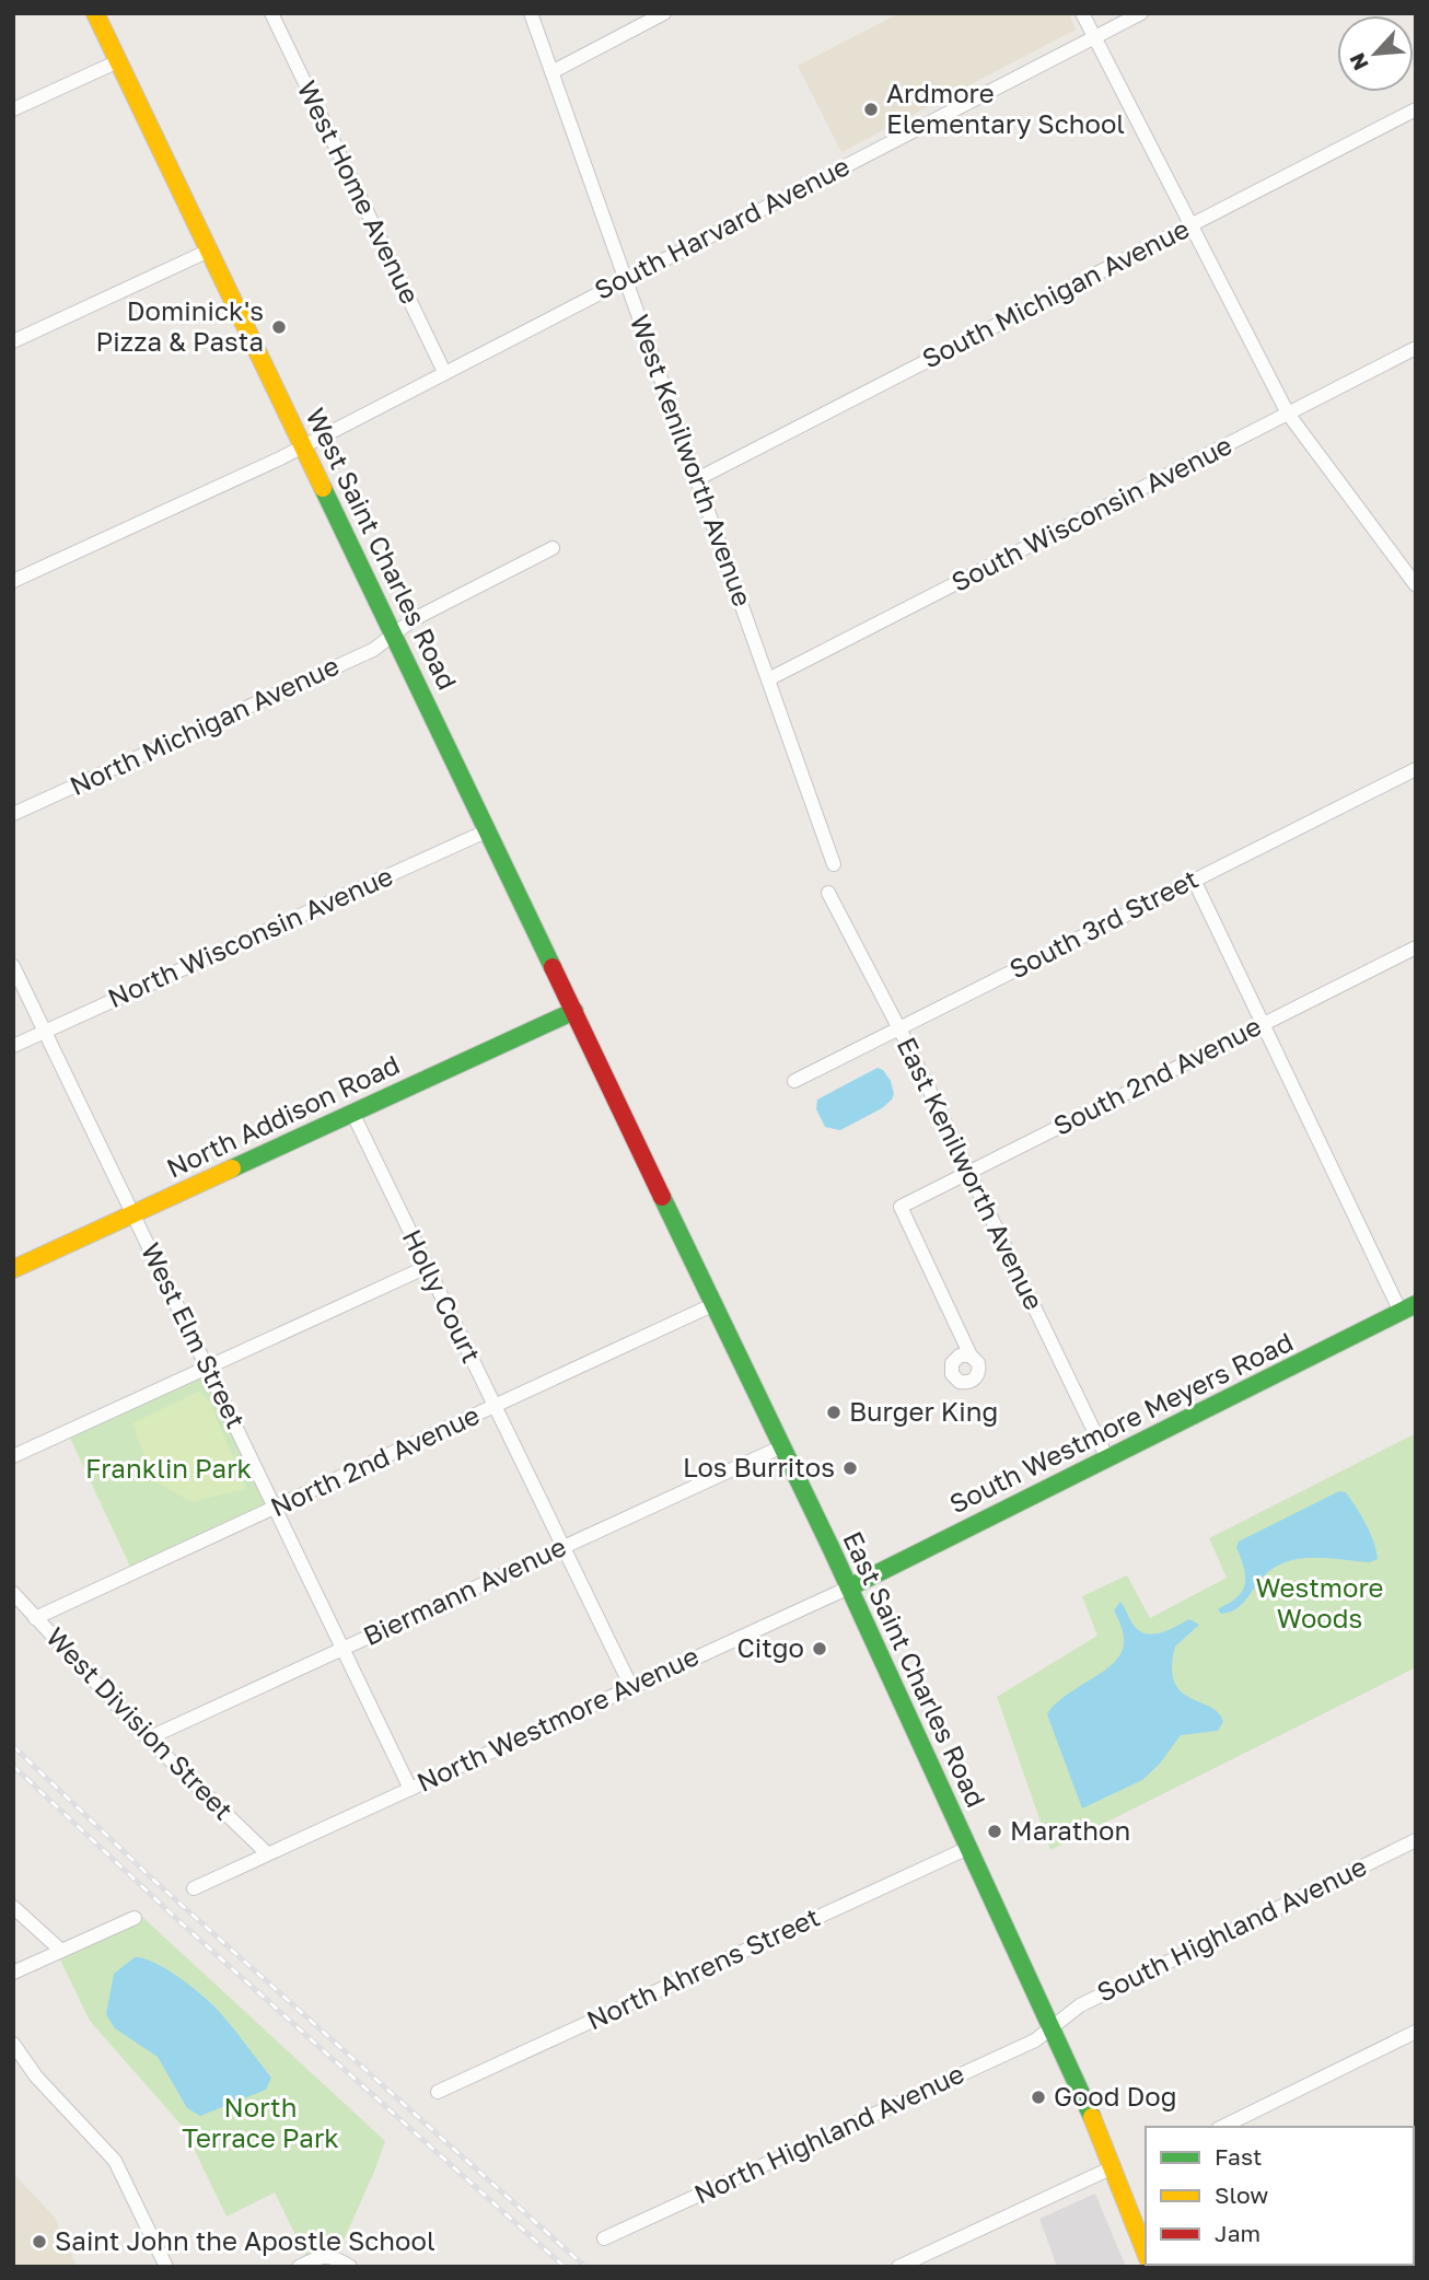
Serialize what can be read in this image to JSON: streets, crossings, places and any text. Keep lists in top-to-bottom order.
{
  "streets": {
    "main road": [
      "West Saint Charles Road",
      "North Addison Road",
      "South Westmore Meyers Road",
      "East Saint Charles Road"
    ],
    "street": [
      "West Home Avenue",
      "South Harvard Avenue",
      "South Michigan Avenue",
      "West Kenilworth Avenue",
      "South Wisconsin Avenue",
      "North Michigan Avenue",
      "South 3rd Street",
      "North Wisconsin Avenue",
      "South 2nd Avenue",
      "East Kenilworth Avenue",
      "Holly Court",
      "West Elm Street",
      "North 2nd Avenue",
      "Biermann Avenue",
      "North Westmore Avenue",
      "West Division Street",
      "South Highland Avenue",
      "North Ahrens Street",
      "North Highland Avenue"
    ]
  },
  "crossings": [
    ["West Home Avenue", "South Harvard Avenue"],
    ["South Harvard Avenue", "West Kenilworth Avenue"],
    ["South Harvard Avenue", "West Saint Charles Road"],
    ["South Michigan Avenue", "West Kenilworth Avenue"],
    ["West Kenilworth Avenue", "South Wisconsin Avenue"],
    ["West Saint Charles Road", "North Michigan Avenue"],
    ["West Saint Charles Road", "North Wisconsin Avenue"],
    ["West Saint Charles Road", "North Addison Road"],
    ["West Saint Charles Road", "East Saint Charles Road"],
    ["South 3rd Street", "East Kenilworth Avenue"],
    ["North Wisconsin Avenue", "West Elm Street"],
    ["South 2nd Avenue", "East Kenilworth Avenue"],
    ["North Addison Road", "Holly Court"],
    ["North Addison Road", "West Elm Street"],
    ["East Kenilworth Avenue", "South Westmore Meyers Road"],
    ["Holly Court", "North 2nd Avenue"],
    ["Holly Court", "Biermann Avenue"],
    ["Holly Court", "North Westmore Avenue"],
    ["West Elm Street", "North 2nd Avenue"],
    ["West Elm Street", "Biermann Avenue"],
    ["West Elm Street", "North Westmore Avenue"],
    ["South Westmore Meyers Road", "East Saint Charles Road"],
    ["South Westmore Meyers Road", "North Westmore Avenue"],
    ["North 2nd Avenue", "East Saint Charles Road"],
    ["North 2nd Avenue", "West Division Street"],
    ["Biermann Avenue", "East Saint Charles Road"],
    ["Biermann Avenue", "West Division Street"],
    ["East Saint Charles Road", "North Westmore Avenue"],
    ["East Saint Charles Road", "South Highland Avenue"],
    ["East Saint Charles Road", "North Ahrens Street"],
    ["East Saint Charles Road", "North Highland Avenue"],
    ["North Westmore Avenue", "West Division Street"],
    ["South Highland Avenue", "North Highland Avenue"]
  ],
  "parks": ["Franklin Park", "Westmore Woods", "North Terrace Park"],
  "places": [
    "Ardmore Elementary School",
    "Dominick's Pizza & Pasta",
    "Burger King",
    "Los Burritos",
    "Citgo",
    "Marathon",
    "Good Dog",
    "Saint John the Apostle School"
  ],
  "legend": ["Fast", "Slow", "Jam"],
  "north": "bottom left"
}
